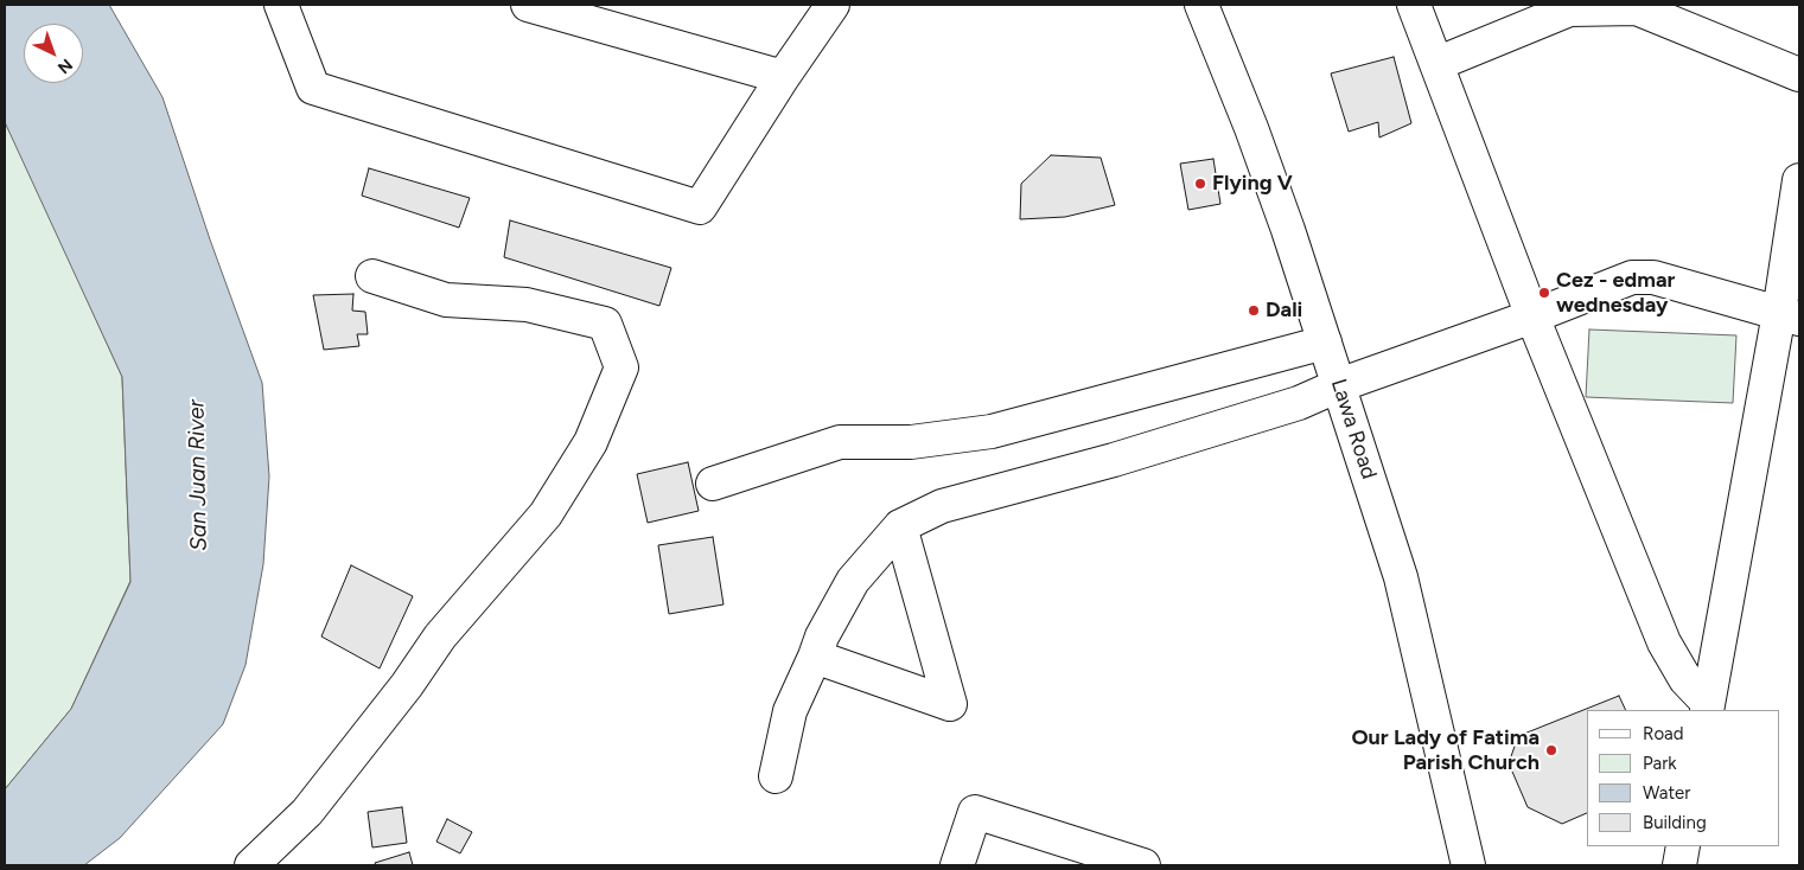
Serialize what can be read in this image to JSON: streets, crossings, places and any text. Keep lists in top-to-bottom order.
{
  "streets": {
    "street": ["Lawa Road"]
  },
  "water": ["San Juan River"],
  "places": [
    "Flying V",
    "Cez - edmar wednesday",
    "Dali",
    "Our Lady of Fatima Parish Church"
  ],
  "legend": [
    "Road",
    "Park",
    "Water",
    "Building"
  ],
  "north": "bottom right"
}
